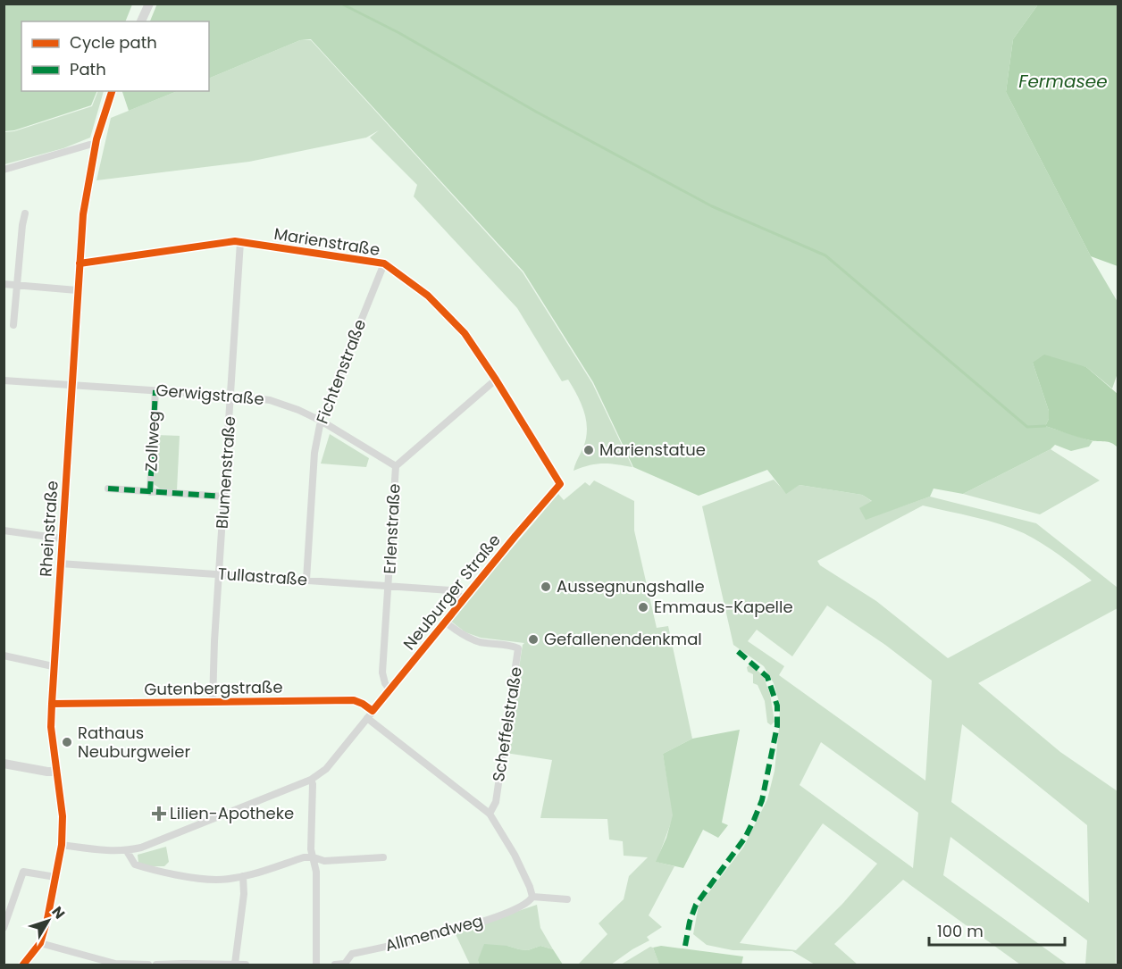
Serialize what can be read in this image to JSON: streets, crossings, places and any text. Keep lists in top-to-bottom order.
{
  "streets": {
    "main road": ["Rheinstraße"],
    "street": [
      "Marienstraße",
      "Fichtenstraße",
      "Gerwigstraße",
      "Zollweg",
      "Blumenstraße",
      "Erlenstraße",
      "Tullastraße",
      "Neuburger Straße",
      "Gutenbergstraße",
      "Scheffelstraße",
      "Allmendweg"
    ]
  },
  "crossings": [
    ["Marienstraße", "Fichtenstraße"],
    ["Marienstraße", "Blumenstraße"],
    ["Marienstraße", "Rheinstraße"],
    ["Marienstraße", "Erlenstraße"],
    ["Marienstraße", "Neuburger Straße"],
    ["Fichtenstraße", "Gerwigstraße"],
    ["Fichtenstraße", "Tullastraße"],
    ["Gerwigstraße", "Zollweg"],
    ["Gerwigstraße", "Blumenstraße"],
    ["Gerwigstraße", "Rheinstraße"],
    ["Gerwigstraße", "Erlenstraße"],
    ["Zollweg", "Blumenstraße"],
    ["Blumenstraße", "Tullastraße"],
    ["Blumenstraße", "Gutenbergstraße"],
    ["Rheinstraße", "Tullastraße"],
    ["Rheinstraße", "Neuburger Straße"],
    ["Rheinstraße", "Gutenbergstraße"],
    ["Erlenstraße", "Tullastraße"],
    ["Erlenstraße", "Neuburger Straße"],
    ["Tullastraße", "Neuburger Straße"],
    ["Neuburger Straße", "Gutenbergstraße"],
    ["Neuburger Straße", "Scheffelstraße"]
  ],
  "water": ["Fermasee"],
  "places": {
    "other": [
      "Marienstatue",
      "Aussegnungshalle",
      "Emmaus-Kapelle",
      "Gefallenendenkmal",
      "Rathaus Neuburgweier"
    ],
    "health": ["Lilien-Apotheke"]
  },
  "legend": ["Cycle path", "Path"],
  "scale_bar": "100 m",
  "north": "top right"
}
